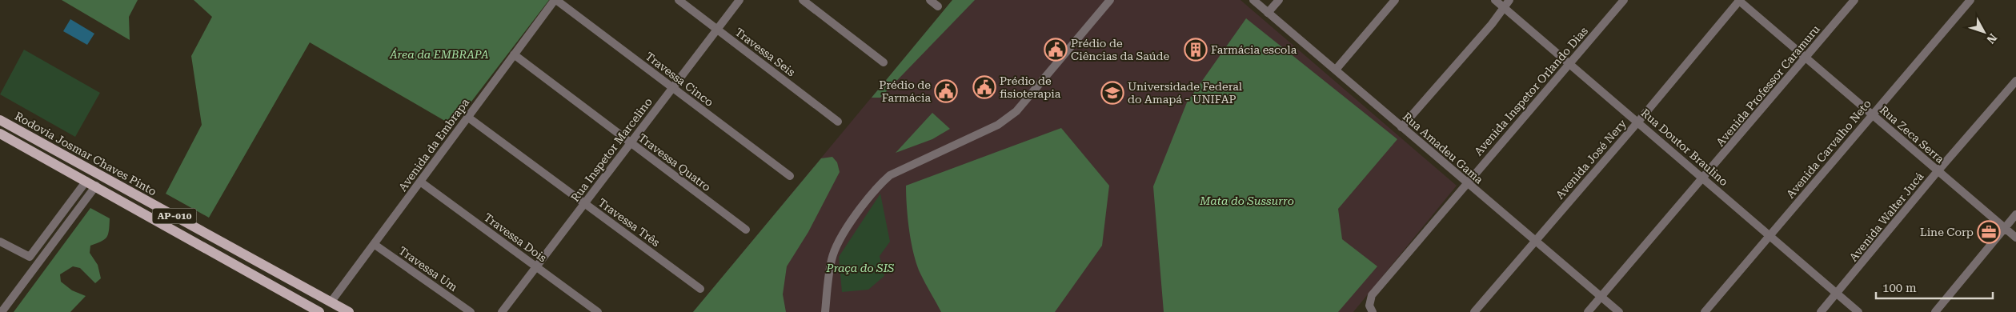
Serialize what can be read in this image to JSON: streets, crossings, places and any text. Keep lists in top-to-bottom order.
{
  "streets": {
    "main road": ["Rodovia Josmar Chaves Pinto", "AP-010"],
    "street": [
      "Travessa Seis",
      "Travessa Cinco",
      "Avenida Professor Caramuru",
      "Avenida Inspetor Orlando Dias",
      "Rua Zeca Serra",
      "Avenida da Embrapa",
      "Rua Doutor Braulino",
      "Rua Amadeu Gama",
      "Avenida Carvalho Neto",
      "Rua Inspetor Marcelino",
      "Avenida José Nery",
      "Travessa Quatro",
      "Avenida Walter Jucá",
      "Travessa Três",
      "Travessa Dois",
      "Travessa Um"
    ]
  },
  "crossings": [
    ["Travessa Seis", "Rua Inspetor Marcelino"],
    ["Travessa Cinco", "Avenida da Embrapa"],
    ["Travessa Cinco", "Rua Inspetor Marcelino"],
    ["Avenida Professor Caramuru", "Rua Zeca Serra"],
    ["Avenida Professor Caramuru", "Rua Doutor Braulino"],
    ["Avenida Professor Caramuru", "Rua Amadeu Gama"],
    ["Avenida Inspetor Orlando Dias", "Rua Doutor Braulino"],
    ["Avenida Inspetor Orlando Dias", "Rua Amadeu Gama"],
    ["Rua Zeca Serra", "Avenida Carvalho Neto"],
    ["Rua Zeca Serra", "Avenida José Nery"],
    ["Rua Zeca Serra", "Avenida Walter Jucá"],
    ["Avenida da Embrapa", "Rodovia Josmar Chaves Pinto"],
    ["Avenida da Embrapa", "Travessa Quatro"],
    ["Avenida da Embrapa", "Travessa Três"],
    ["Avenida da Embrapa", "Travessa Dois"],
    ["Avenida da Embrapa", "Travessa Um"],
    ["Rua Doutor Braulino", "Avenida Carvalho Neto"],
    ["Rua Doutor Braulino", "Avenida José Nery"],
    ["Rua Doutor Braulino", "Avenida Walter Jucá"],
    ["Rua Amadeu Gama", "Avenida José Nery"],
    ["Rua Inspetor Marcelino", "Travessa Quatro"],
    ["Rua Inspetor Marcelino", "Travessa Três"],
    ["Rua Inspetor Marcelino", "Travessa Dois"]
  ],
  "parks": ["Área da EMBRAPA", "Mata do Sussurro", "Praça do SIS"],
  "places": {
    "public building": ["Prédio de Ciências da Saúde", "Prédio de fisioterapia", "Prédio de Farmácia"],
    "building": ["Farmácia escola"],
    "school or university": ["Universidade Federal do Amapá - UNIFAP"],
    "office": ["Line Corp"]
  },
  "scale_bar": "100 m",
  "north": "bottom right"
}
